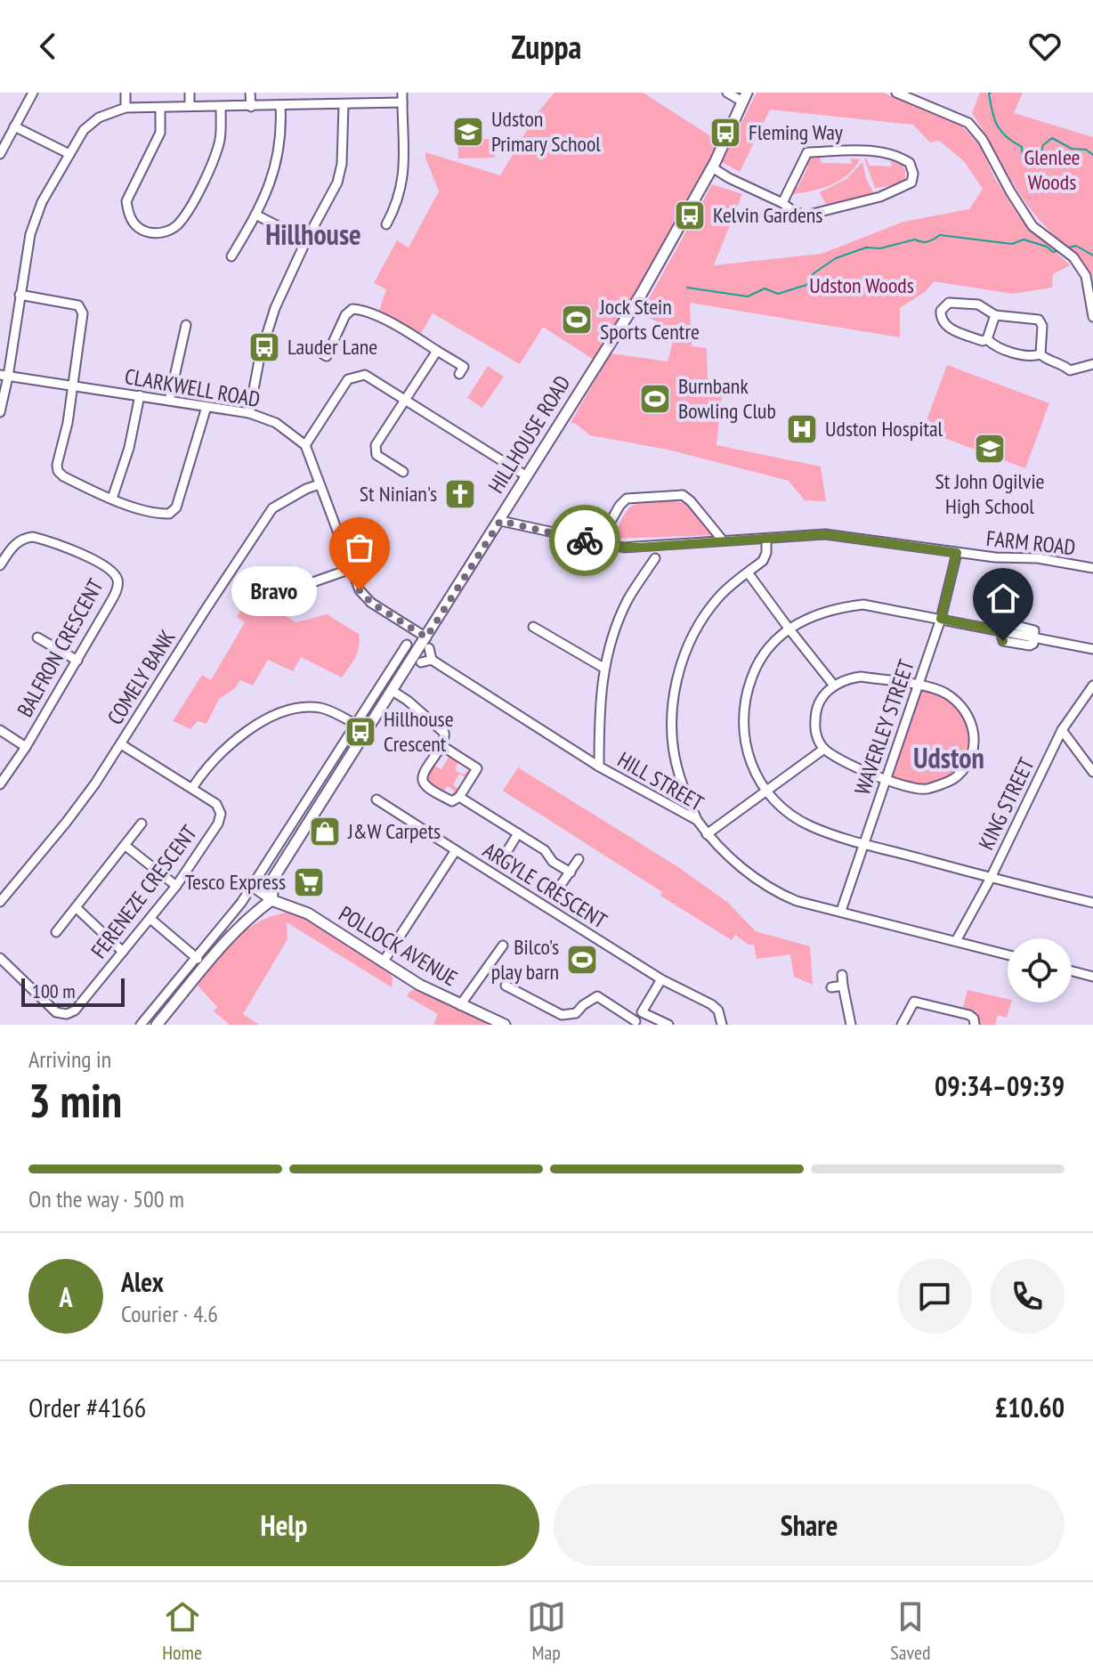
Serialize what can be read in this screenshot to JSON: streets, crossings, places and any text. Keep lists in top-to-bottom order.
{
  "streets": {
    "street": [
      "CLARKWELL ROAD",
      "HILLHOUSE ROAD",
      "FARM ROAD",
      "BALFRON CRESCENT",
      "COMELY BANK",
      "WAVERLEY STREET",
      "HILL STREET",
      "KING STREET",
      "ARGYLE CRESCENT",
      "FERENEZE CRESCENT",
      "POLLOCK AVENUE"
    ]
  },
  "crossings": [
    ["HILLHOUSE ROAD", "FARM ROAD"],
    ["HILLHOUSE ROAD", "POLLOCK AVENUE"],
    ["FARM ROAD", "WAVERLEY STREET"],
    ["COMELY BANK", "FERENEZE CRESCENT"],
    ["WAVERLEY STREET", "HILL STREET"],
    ["HILL STREET", "KING STREET"],
    ["ARGYLE CRESCENT", "POLLOCK AVENUE"]
  ],
  "districts": ["Hillhouse", "Udston"],
  "parks": ["Glenlee Woods", "Udston Woods"],
  "places": {
    "school or university": ["Udston Primary School", "St John Ogilvie High School"],
    "bus stop": [
      "Fleming Way",
      "Kelvin Gardens",
      "Lauder Lane",
      "Hillhouse Crescent"
    ],
    "sports": ["Jock Stein Sports Centre", "Burnbank Bowling Club", "Bilco's play barn"],
    "hospital": ["Udston Hospital"],
    "church": ["St Ninian's"],
    "other": ["Bravo"],
    "shop": ["J&W Carpets"],
    "supermarket": ["Tesco Express"]
  },
  "scale_bar": "100 m",
  "page": {
    "header": "Zuppa",
    "bubble": "Bravo",
    "scale": "100 m",
    "heading": ["3 min", "Arriving in", "09:34–09:39"],
    "panel": [
      "Alex",
      "Courier · 4.6",
      "Order #4166",
      "£10.60"
    ],
    "bar": "On the way · 500 m",
    "round": "A",
    "buttons": ["Help", "Share"],
    "tabs": ["Home", "Map", "Saved"]
  }
}
